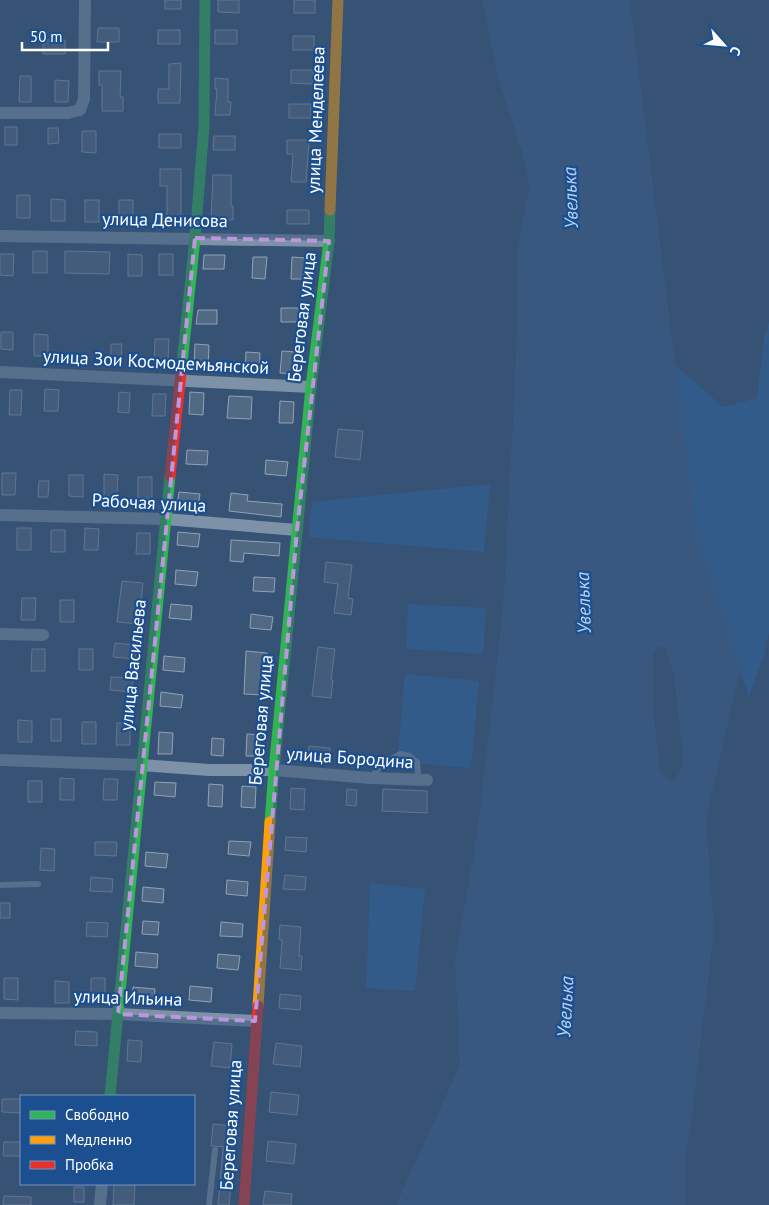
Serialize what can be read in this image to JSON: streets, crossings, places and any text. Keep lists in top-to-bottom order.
{
  "streets": {
    "street": [
      "улица Менделеева",
      "улица Денисова",
      "Береговая улица",
      "улица Зои Космодемьянской",
      "Рабочая улица",
      "улица Васильева",
      "улица Бородина",
      "улица Ильина"
    ]
  },
  "crossings": [
    ["улица Менделеева", "улица Денисова"],
    ["улица Менделеева", "Береговая улица"],
    ["улица Денисова", "Береговая улица"],
    ["улица Денисова", "улица Васильева"],
    ["Береговая улица", "улица Зои Космодемьянской"],
    ["Береговая улица", "Рабочая улица"],
    ["Береговая улица", "улица Бородина"],
    ["Береговая улица", "улица Ильина"],
    ["улица Зои Космодемьянской", "улица Васильева"],
    ["Рабочая улица", "улица Васильева"],
    ["улица Васильева", "улица Бородина"],
    ["улица Васильева", "улица Ильина"]
  ],
  "water": ["Увелька"],
  "legend": ["Свободно", "Медленно", "Пробка"],
  "scale_bar": "50 m",
  "north": "bottom right"
}
